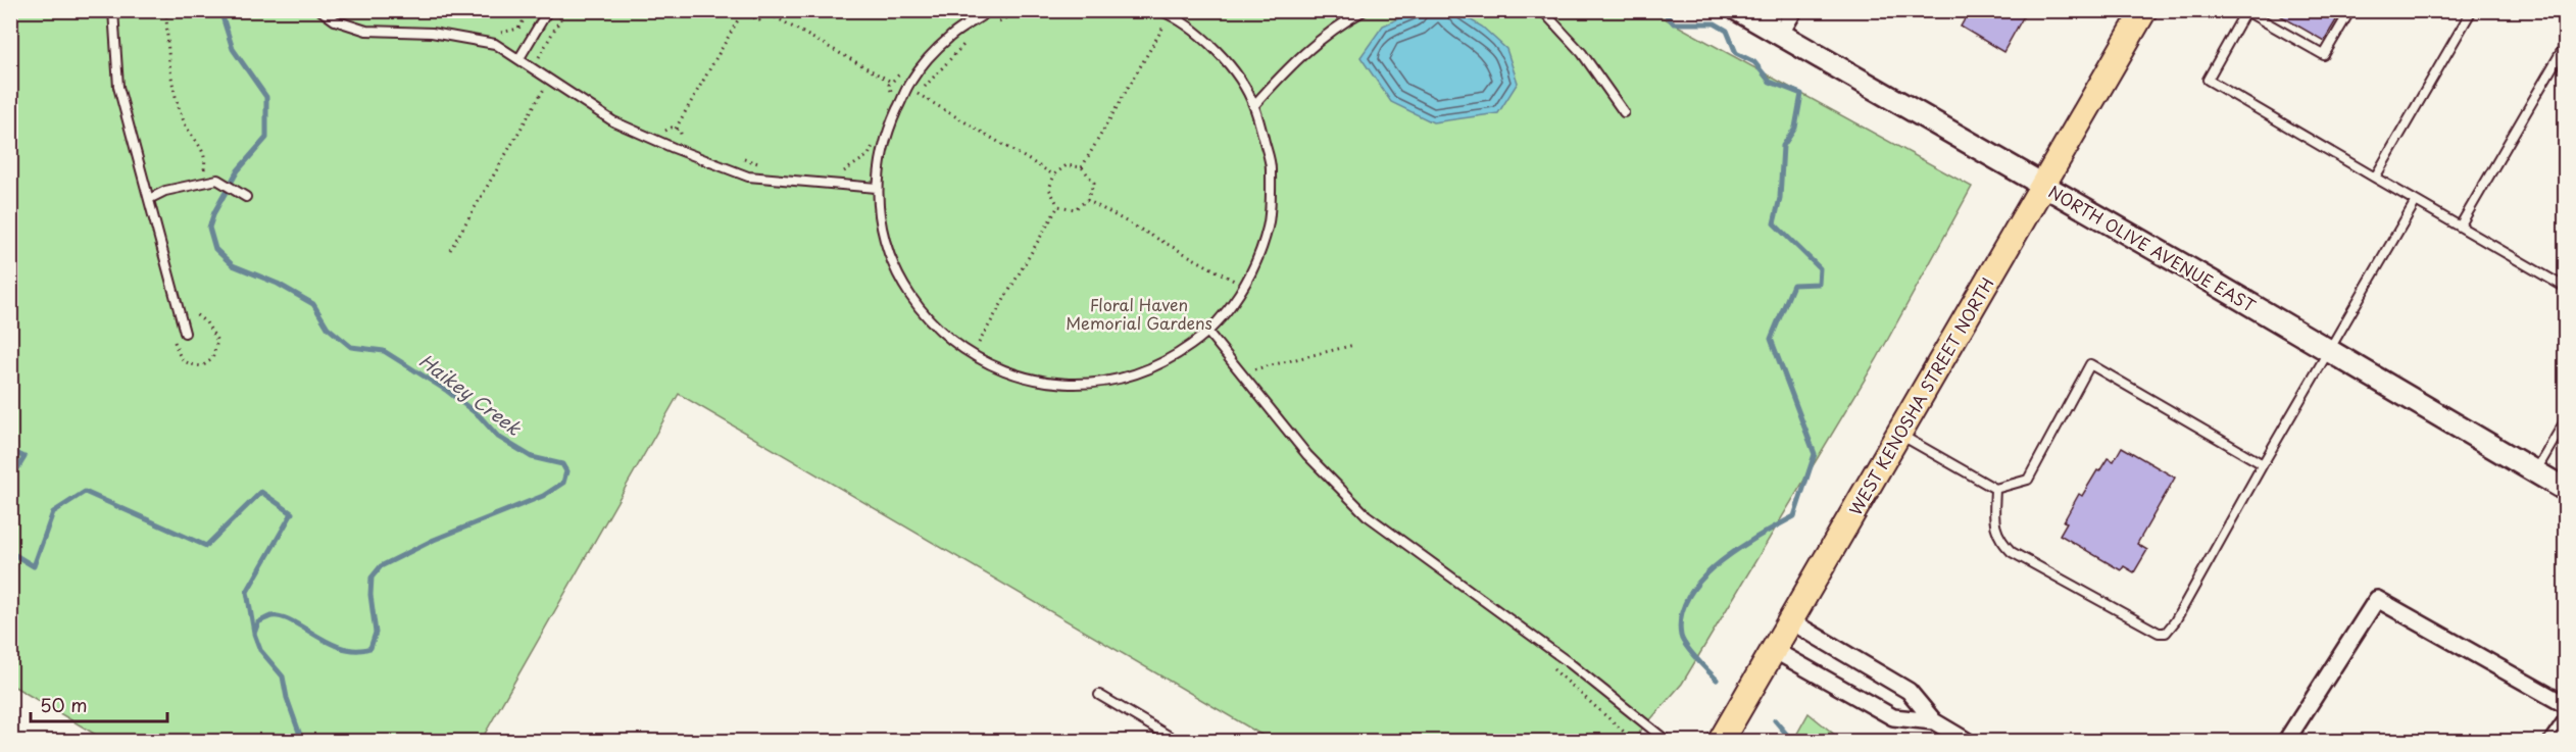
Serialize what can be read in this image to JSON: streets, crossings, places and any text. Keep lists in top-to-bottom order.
{
  "streets": {
    "main road": ["WEST KENOSHA STREET NORTH"],
    "street": ["NORTH OLIVE AVENUE EAST"]
  },
  "crossings": [
    ["NORTH OLIVE AVENUE EAST", "WEST KENOSHA STREET NORTH"]
  ],
  "water": ["Haikey Creek"],
  "parks": ["Floral Haven Memorial Gardens"],
  "scale_bar": "50 m"
}
